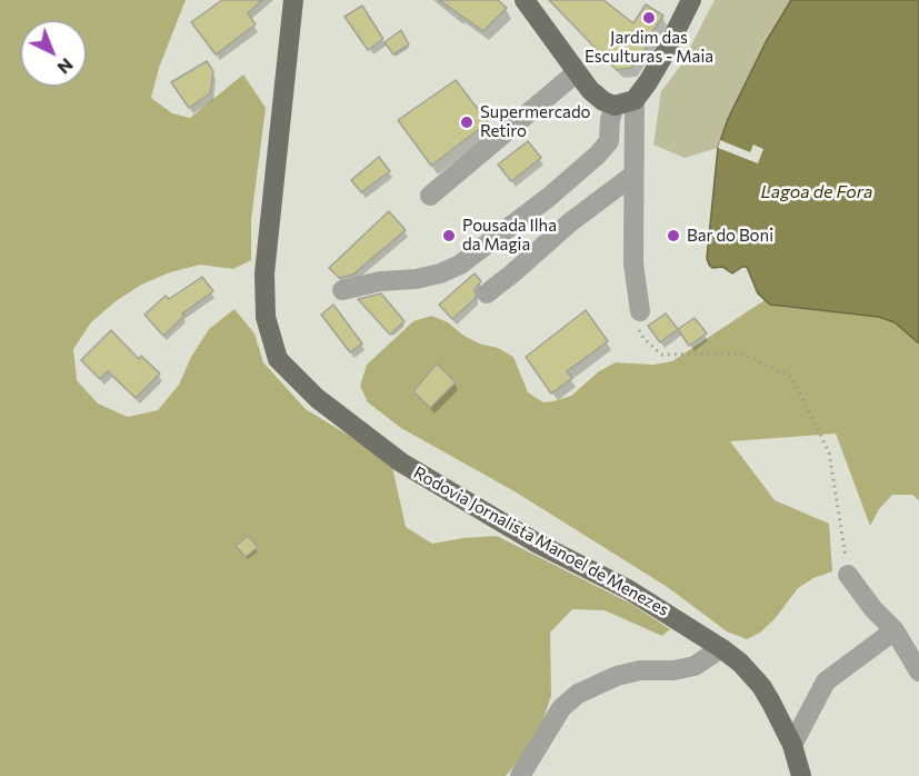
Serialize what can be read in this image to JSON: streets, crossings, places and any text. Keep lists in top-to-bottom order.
{
  "streets": {
    "main road": ["Rodovia Jornalista Manoel de Menezes"]
  },
  "water": ["Lagoa de Fora"],
  "places": [
    "Jardim das Esculturas - Maia",
    "Supermercado Retiro",
    "Pousada Ilha da Magia",
    "Bar do Boni"
  ],
  "north": "bottom right"
}
